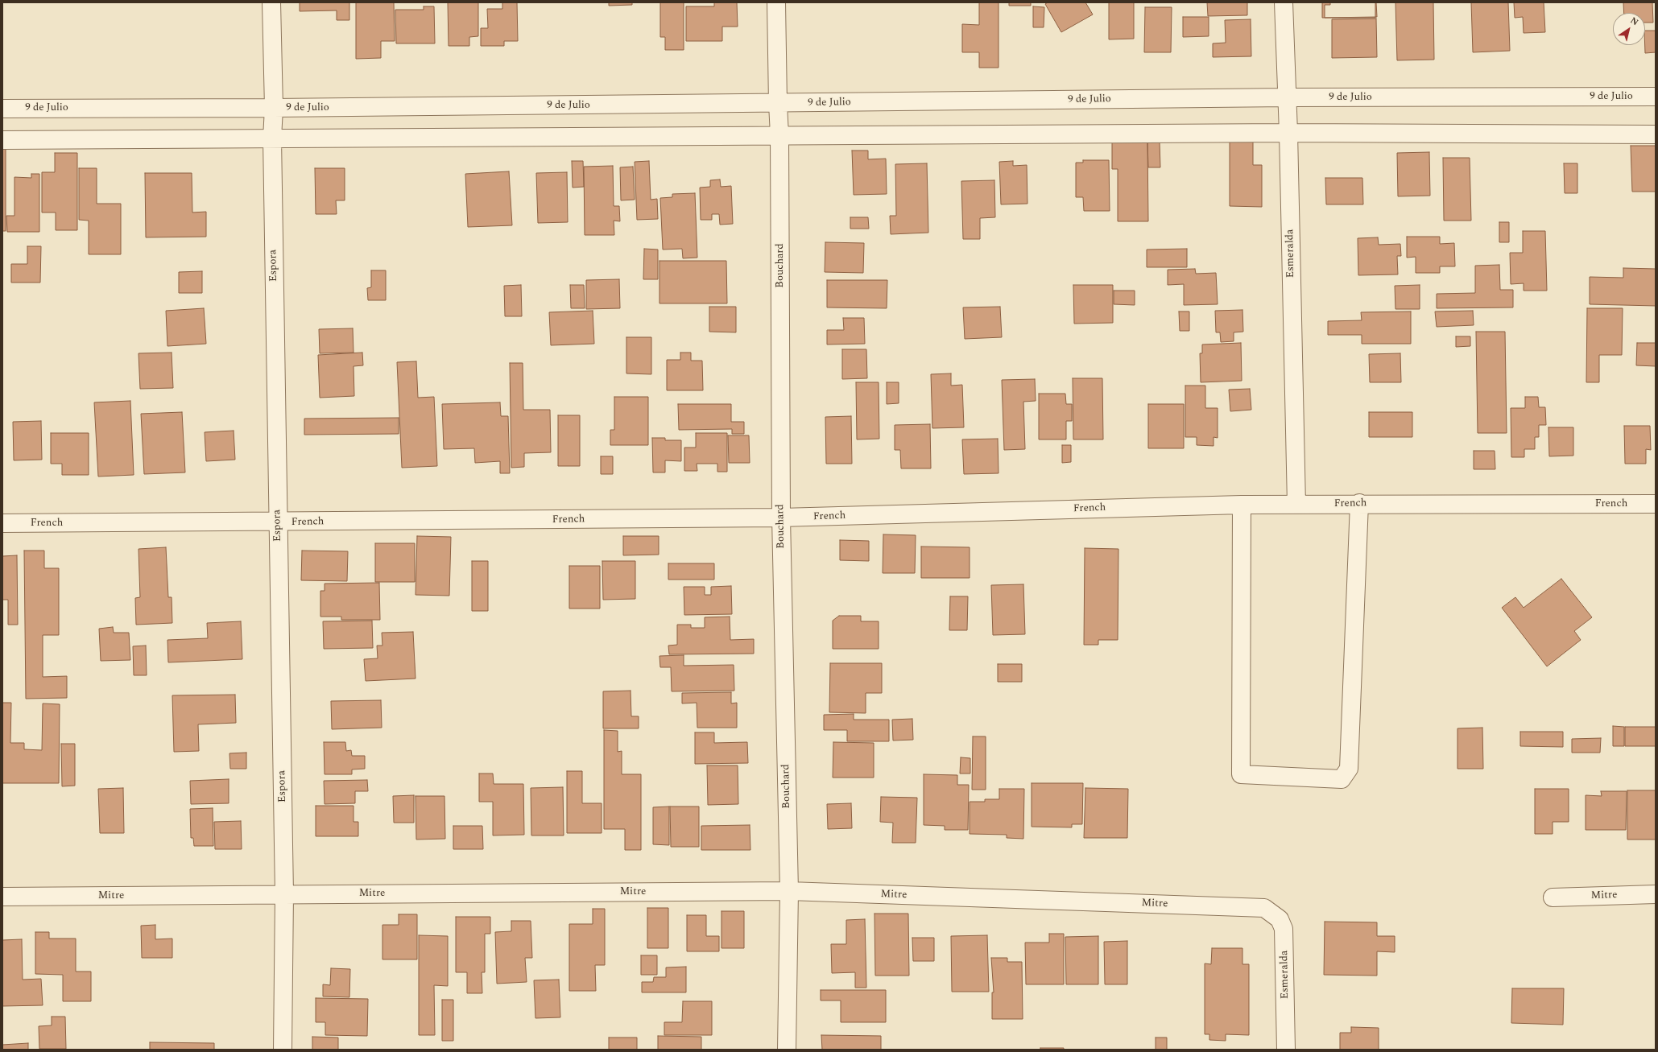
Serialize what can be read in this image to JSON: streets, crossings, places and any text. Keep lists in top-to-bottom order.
{
  "streets": {
    "street": [
      "9 de Julio",
      "Esmeralda",
      "Espora",
      "Bouchard",
      "French",
      "Mitre"
    ]
  },
  "crossings": [
    ["9 de Julio", "Esmeralda"],
    ["9 de Julio", "Espora"],
    ["9 de Julio", "Bouchard"],
    ["Esmeralda", "French"],
    ["Esmeralda", "Mitre"],
    ["Espora", "French"],
    ["Espora", "Mitre"],
    ["Bouchard", "French"],
    ["Bouchard", "Mitre"]
  ],
  "north": "top right"
}
